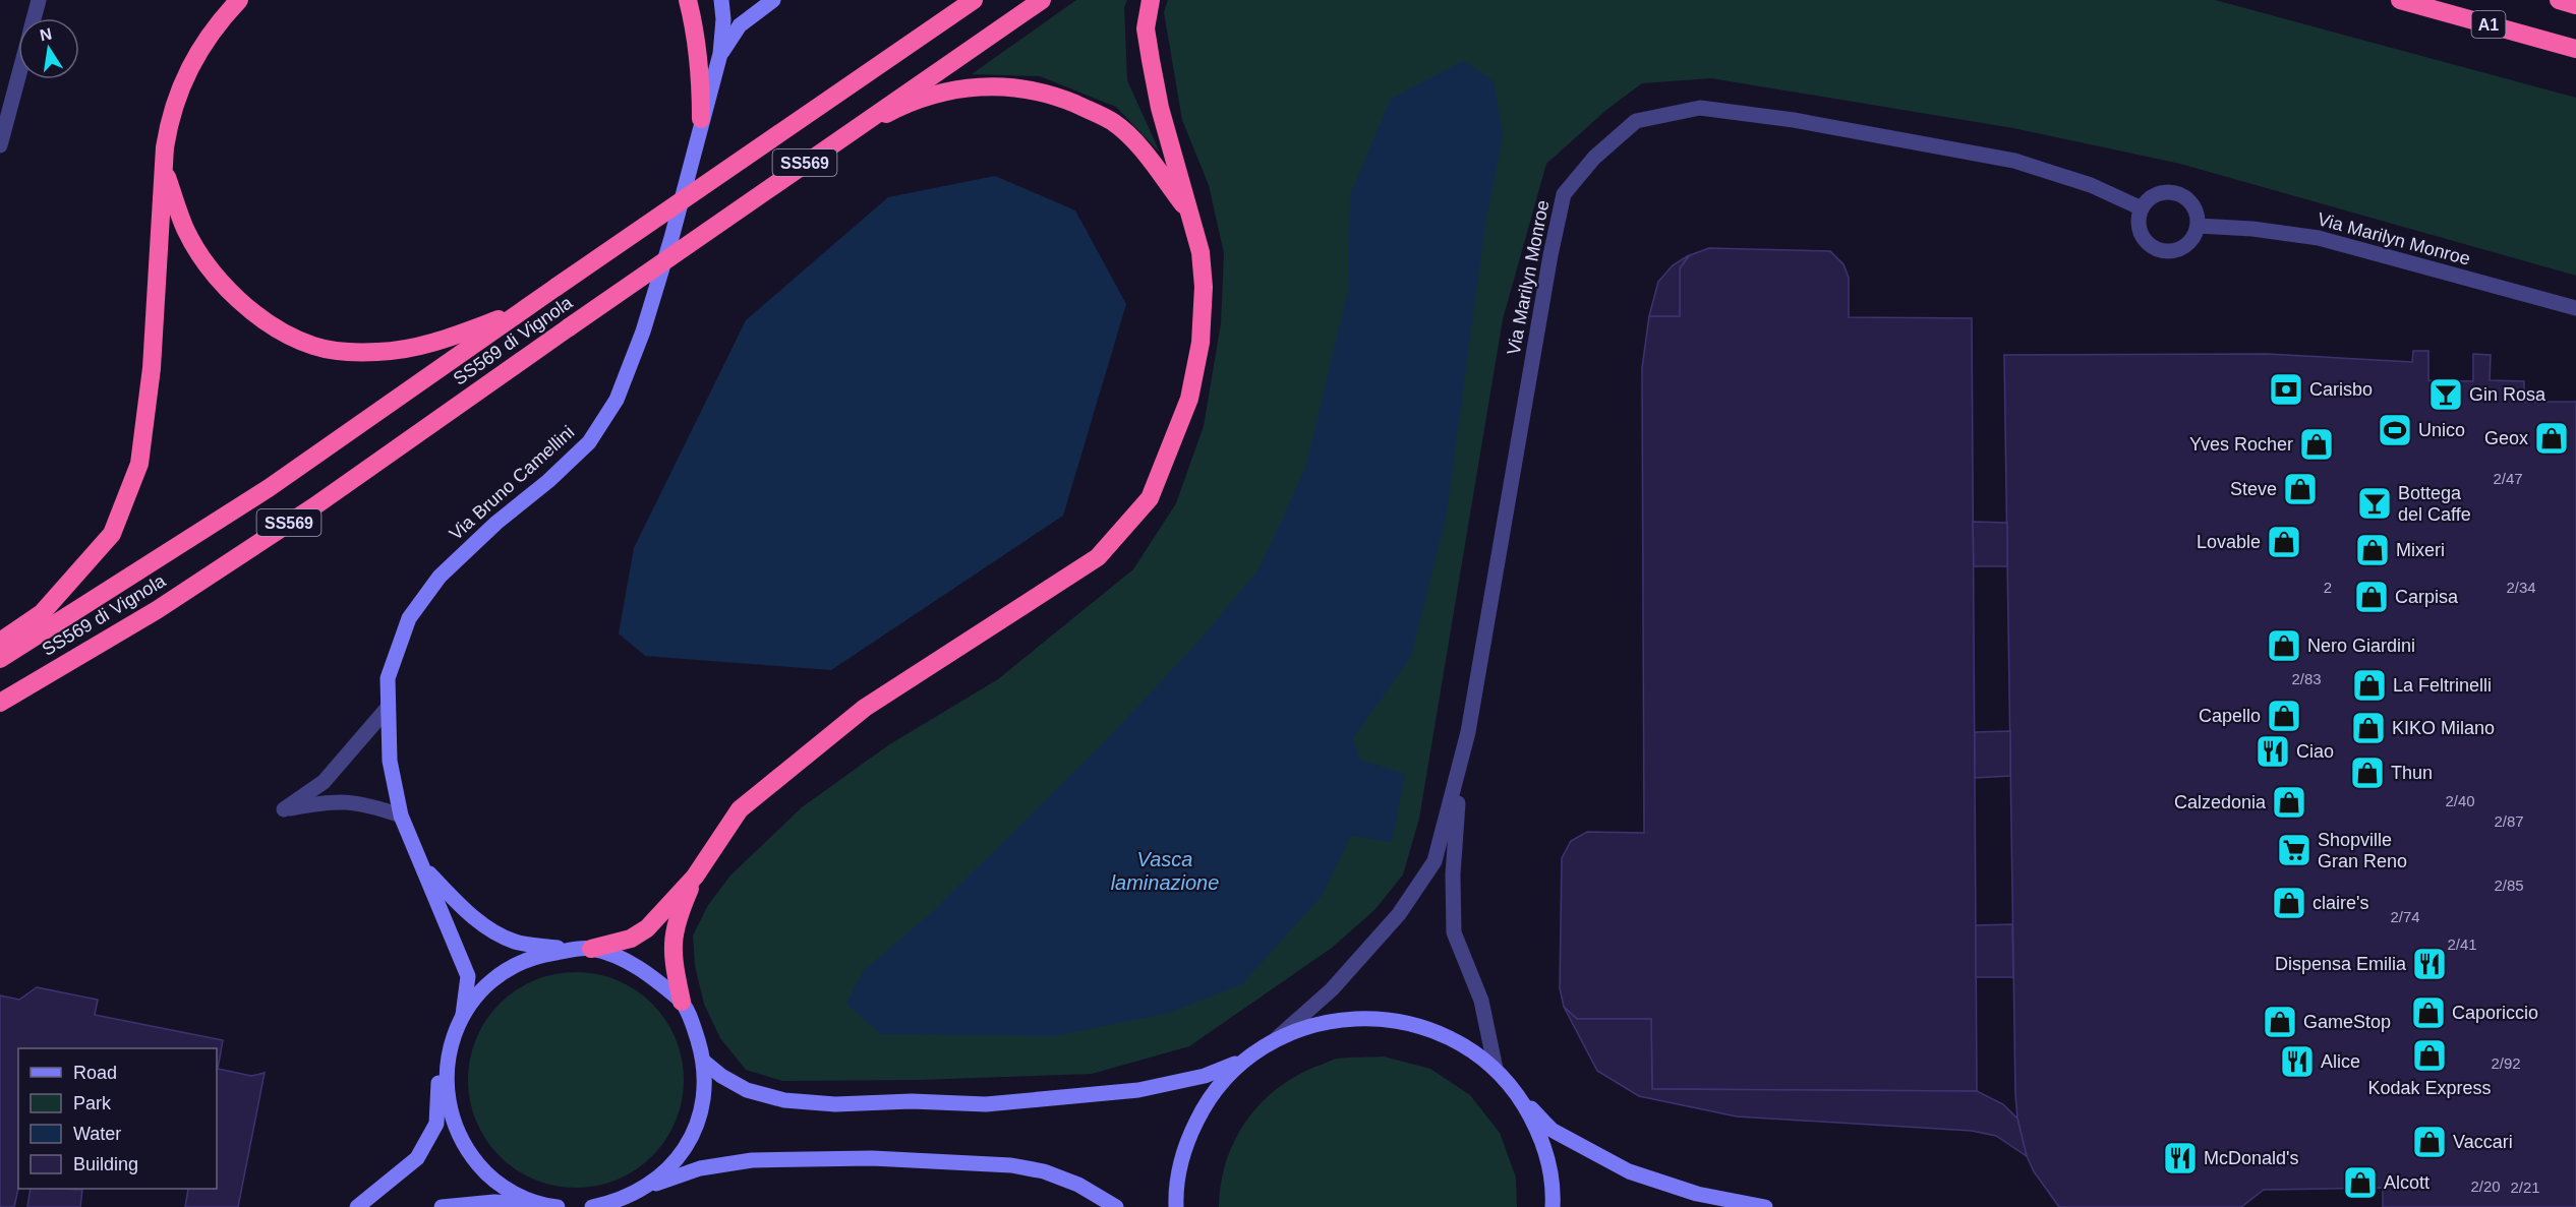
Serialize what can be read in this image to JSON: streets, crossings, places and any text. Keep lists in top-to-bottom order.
{
  "streets": {
    "highway": ["A1", "SS569", "SS569 di Vignola"],
    "street": ["Via Marilyn Monroe", "Via Bruno Camellini"]
  },
  "water": ["Vasca laminazione"],
  "places": {
    "bank": ["Carisbo"],
    "bar": ["Gin Rosa", "Bottega del Caffe"],
    "sports": ["Unico"],
    "shop": [
      "Geox",
      "Yves Rocher",
      "Steve",
      "Lovable",
      "Mixeri",
      "Carpisa",
      "Nero Giardini",
      "La Feltrinelli",
      "Capello",
      "KIKO Milano",
      "Thun",
      "Calzedonia",
      "claire's",
      "Caporiccio",
      "GameStop",
      "Kodak Express",
      "Vaccari",
      "Alcott"
    ],
    "restaurant": [
      "Ciao",
      "Dispensa Emilia",
      "Alice",
      "McDonald's"
    ],
    "supermarket": ["Shopville Gran Reno"]
  },
  "house_numbers": [
    "2/47",
    "2",
    "2/34",
    "2/83",
    "2/40",
    "2/87",
    "2/85",
    "2/74",
    "2/41",
    "2/92",
    "2/20",
    "2/21"
  ],
  "legend": [
    "Road",
    "Park",
    "Water",
    "Building"
  ],
  "north": "top"
}
